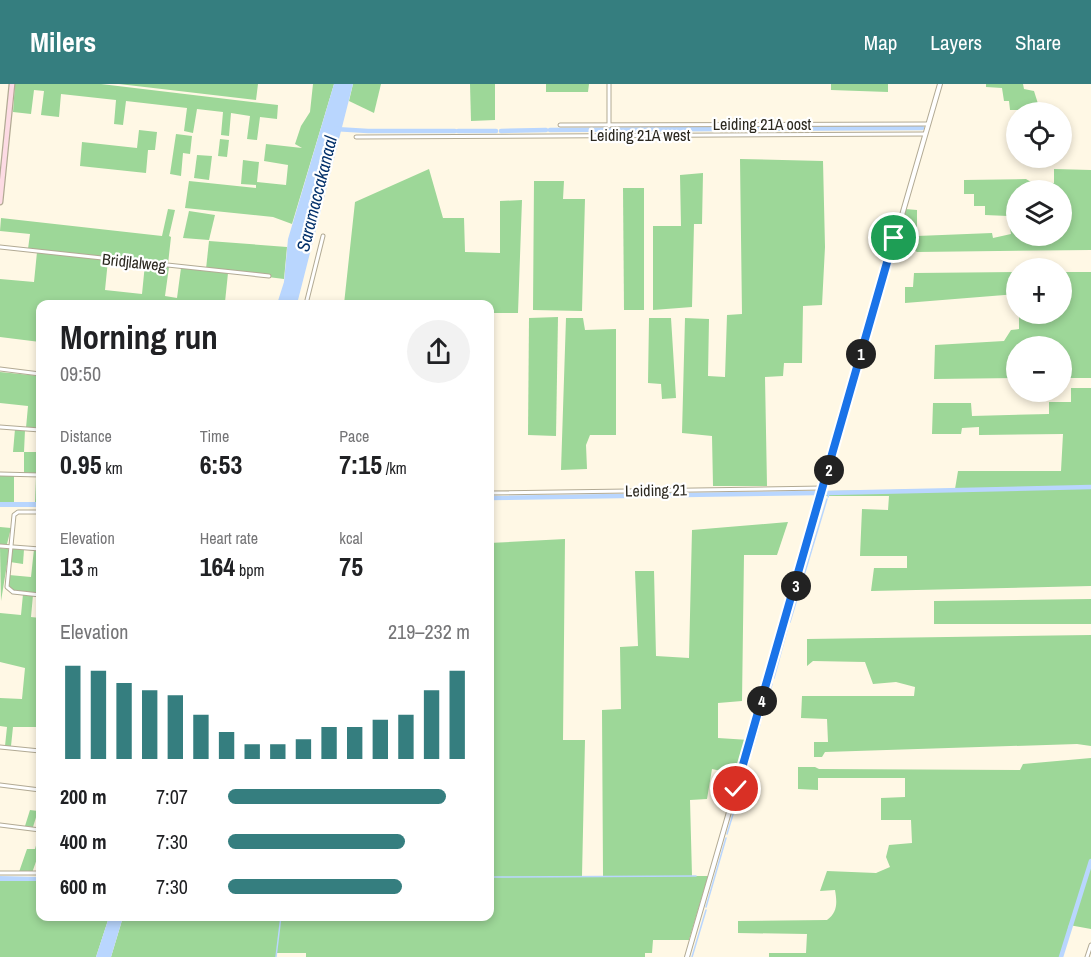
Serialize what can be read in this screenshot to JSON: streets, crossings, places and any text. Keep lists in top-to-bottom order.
{
  "streets": {
    "street": [
      "Leiding 21A oost",
      "Leiding 21A west",
      "Bridjlalweg",
      "Leiding 21"
    ]
  },
  "water": ["Saramaccakanaal"],
  "page": {
    "header": "Milers",
    "nav": ["Map", "Layers", "Share"],
    "map_buttons": ["+", "−"],
    "heading": ["Morning run", "09:50"],
    "pins": [
      "1",
      "2",
      "3",
      "4"
    ],
    "stats": [
      ["Distance", "0.95 km"],
      ["Time", "6:53"],
      ["Pace", "7:15 /km"],
      ["Elevation", "13 m"],
      ["Heart rate", "164 bpm"],
      ["kcal", "75"]
    ],
    "chart": ["Elevation", "219–232 m"],
    "list": [
      {
        "name": "200 m",
        "note": "7:07"
      },
      {
        "name": "400 m",
        "note": "7:30"
      },
      {
        "name": "600 m",
        "note": "7:30"
      }
    ]
  }
}
